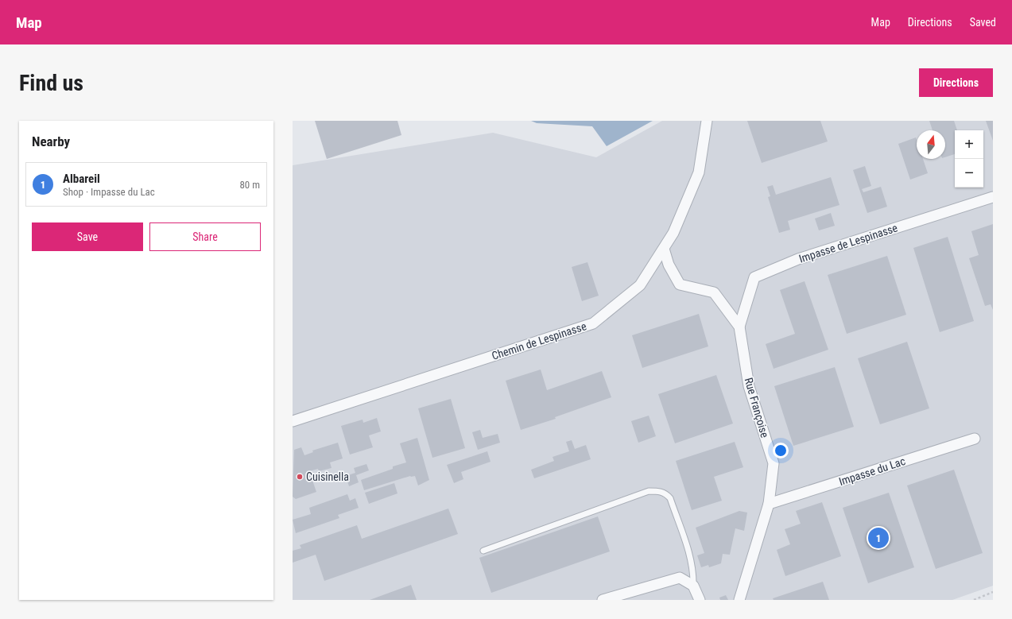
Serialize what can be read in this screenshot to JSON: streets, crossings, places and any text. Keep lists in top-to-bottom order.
{
  "streets": {
    "street": [
      "Impasse de Lespinasse",
      "Chemin de Lespinasse",
      "Rue Françoise",
      "Impasse du Lac"
    ]
  },
  "crossings": [
    ["Impasse de Lespinasse", "Rue Françoise"],
    ["Chemin de Lespinasse", "Rue Françoise"],
    ["Rue Françoise", "Impasse du Lac"]
  ],
  "places": ["Cuisinella"],
  "north": "top",
  "page": {
    "header": "Map",
    "nav": ["Map", "Directions", "Saved"],
    "buttons": [
      "Directions",
      ["Save", "Share"]
    ],
    "title": "Find us",
    "heading": "Nearby",
    "map_buttons": ["+", "−"],
    "list": [
      {
        "mark": "1",
        "name": "Albareil",
        "note": "Shop · Impasse du Lac",
        "value": "80 m"
      }
    ],
    "pins": "1"
  }
}
